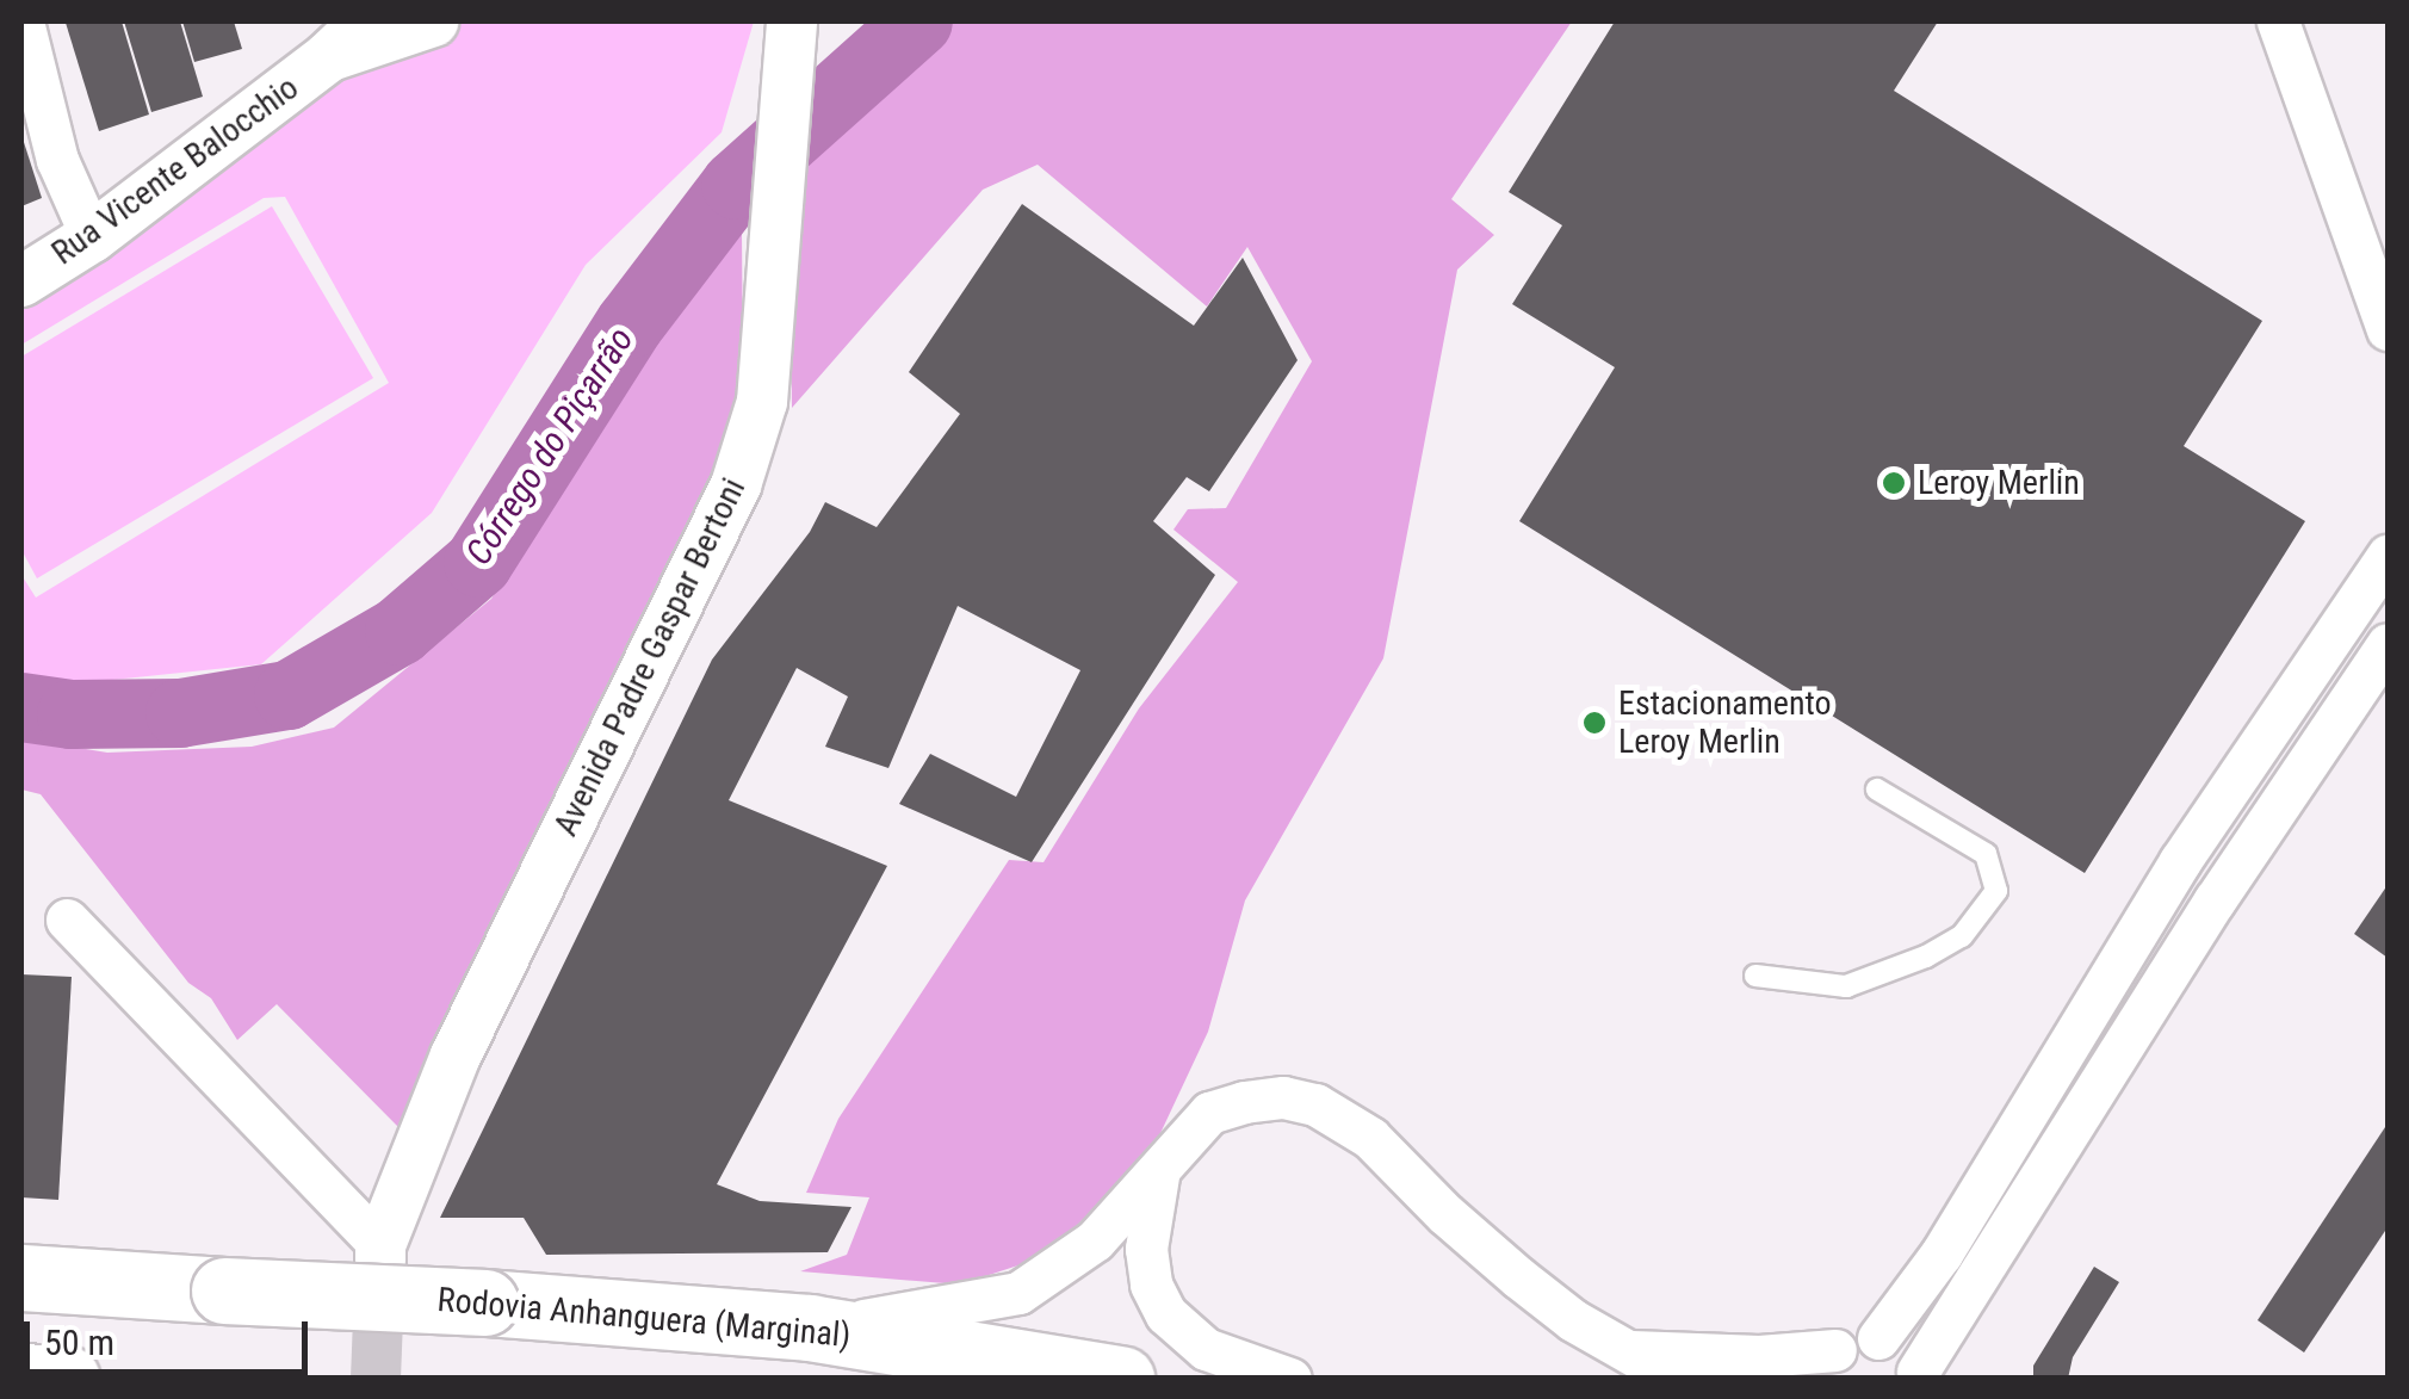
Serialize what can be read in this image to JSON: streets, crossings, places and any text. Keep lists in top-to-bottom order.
{
  "streets": {
    "highway": ["Rodovia Anhanguera (Marginal)"],
    "street": ["Rua Vicente Balocchio", "Avenida Padre Gaspar Bertoni"]
  },
  "water": ["Córrego do Piçarrão"],
  "places": ["Leroy Merlin", "Estacionamento Leroy Merlin"],
  "scale_bar": "50 m"
}
